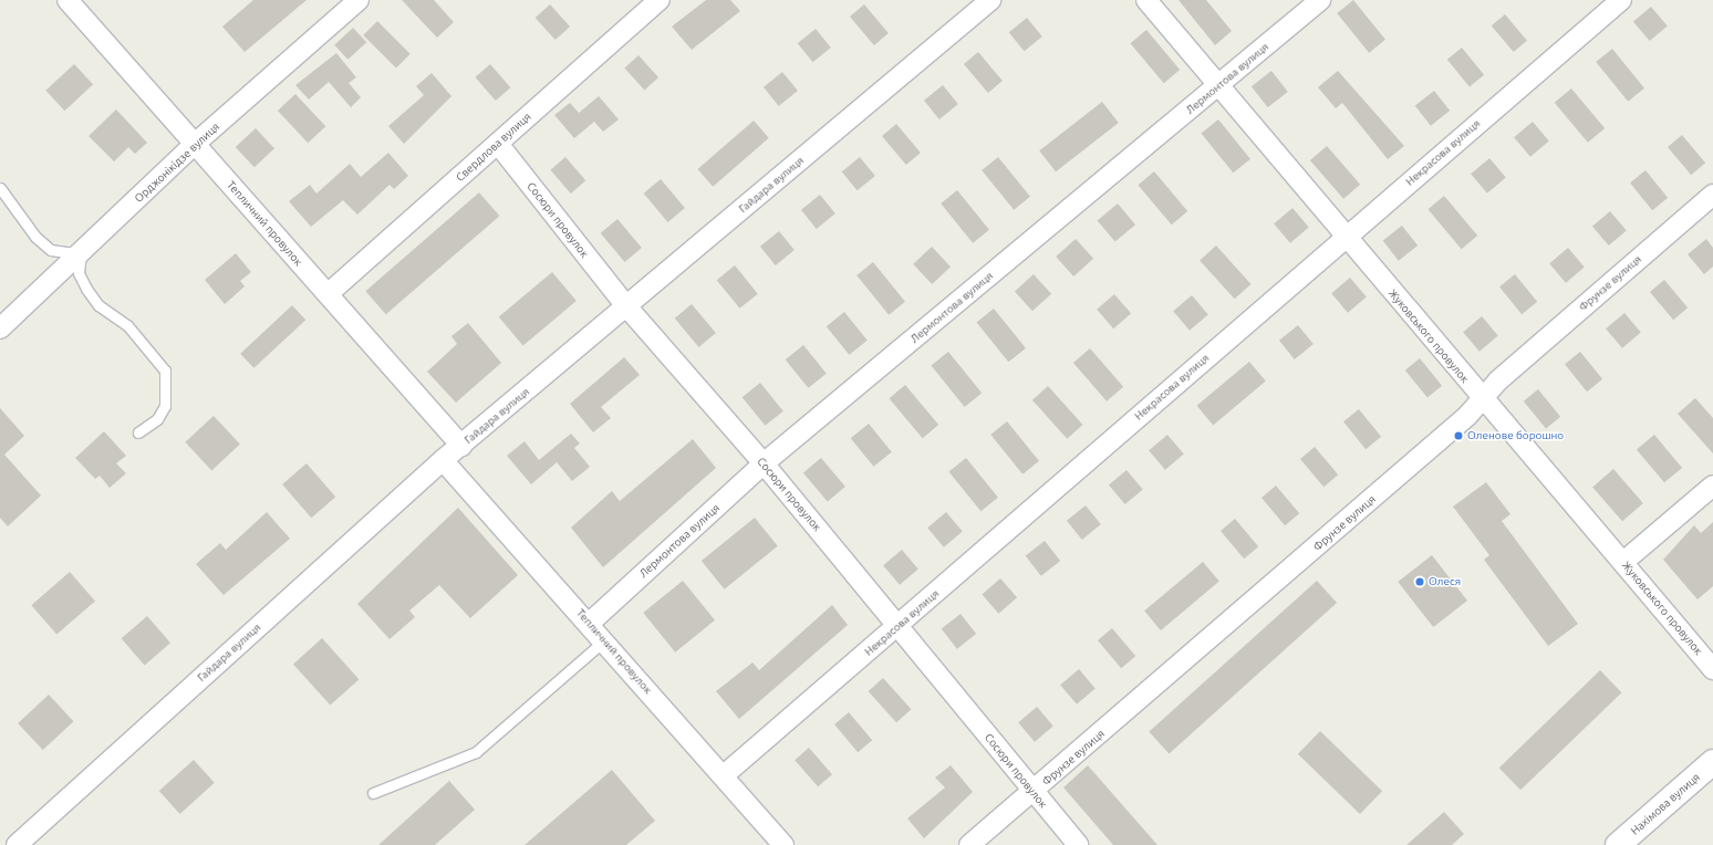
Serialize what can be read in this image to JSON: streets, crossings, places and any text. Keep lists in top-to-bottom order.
{
  "streets": {
    "street": [
      "Лермонтова вулиця",
      "Свердлова вулиця",
      "Некрасова вулиця",
      "Орджонікідзе вулиця",
      "Гайдара вулиця",
      "Сосюри провулок",
      "Тепличний провулок",
      "Фрунзе вулиця",
      "Жуковського провулок",
      "Нахімова вулиця"
    ]
  },
  "crossings": [
    ["Лермонтова вулиця", "Сосюри провулок"],
    ["Лермонтова вулиця", "Тепличний провулок"],
    ["Лермонтова вулиця", "Жуковського провулок"],
    ["Свердлова вулиця", "Сосюри провулок"],
    ["Свердлова вулиця", "Тепличний провулок"],
    ["Некрасова вулиця", "Сосюри провулок"],
    ["Некрасова вулиця", "Тепличний провулок"],
    ["Некрасова вулиця", "Жуковського провулок"],
    ["Орджонікідзе вулиця", "Тепличний провулок"],
    ["Гайдара вулиця", "Сосюри провулок"],
    ["Гайдара вулиця", "Тепличний провулок"],
    ["Сосюри провулок", "Фрунзе вулиця"],
    ["Фрунзе вулиця", "Жуковського провулок"]
  ],
  "places": ["Оленове борошно", "Олеся"]
}
